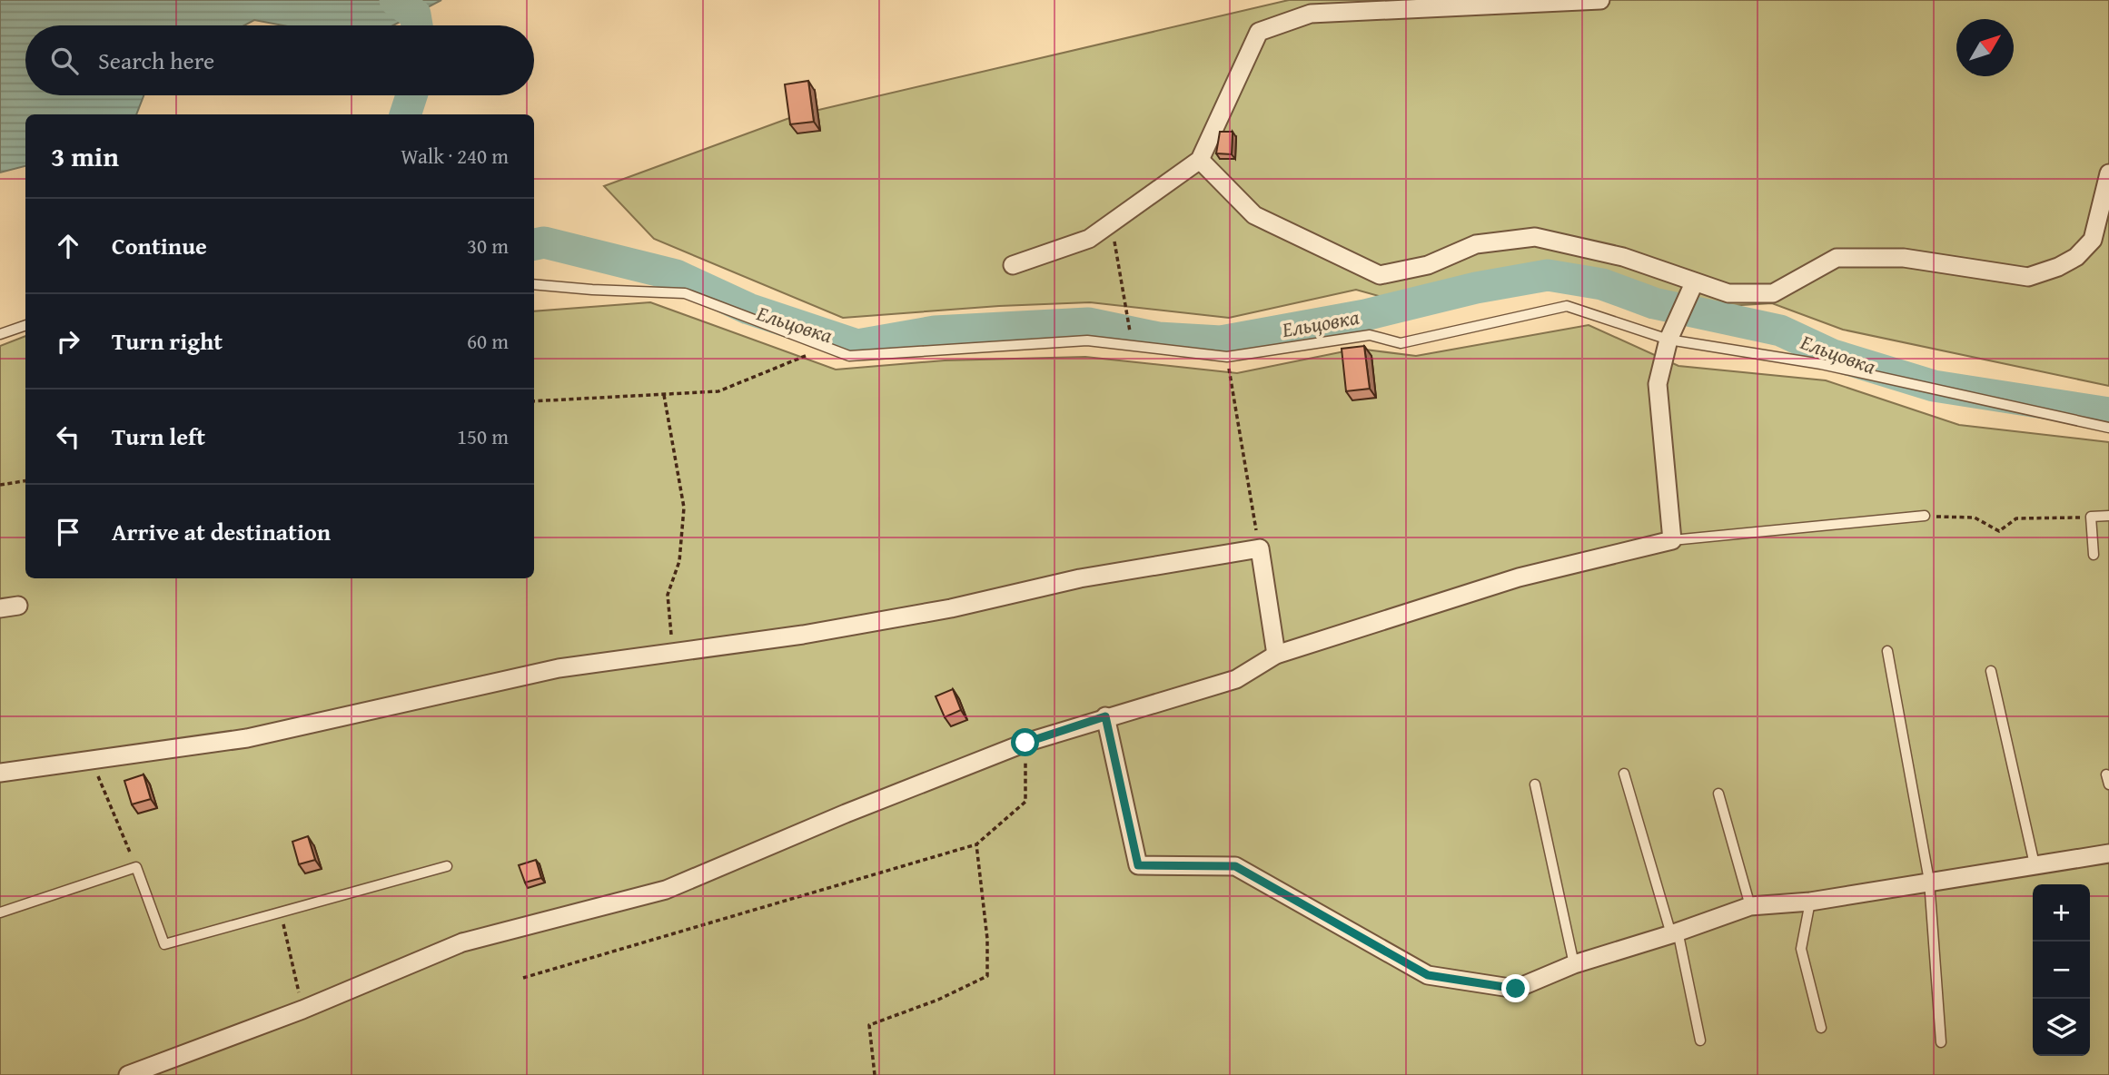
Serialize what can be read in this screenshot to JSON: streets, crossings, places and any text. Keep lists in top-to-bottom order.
{
  "water": ["Ельцовка"],
  "north": "top right",
  "page": {
    "search": "Search here",
    "heading": ["3 min", "Walk · 240 m"],
    "list": [
      ["Continue", "30 m"],
      ["Turn right", "60 m"],
      ["Turn left", "150 m"],
      "Arrive at destination"
    ],
    "map_buttons": ["+", "−"]
  }
}
